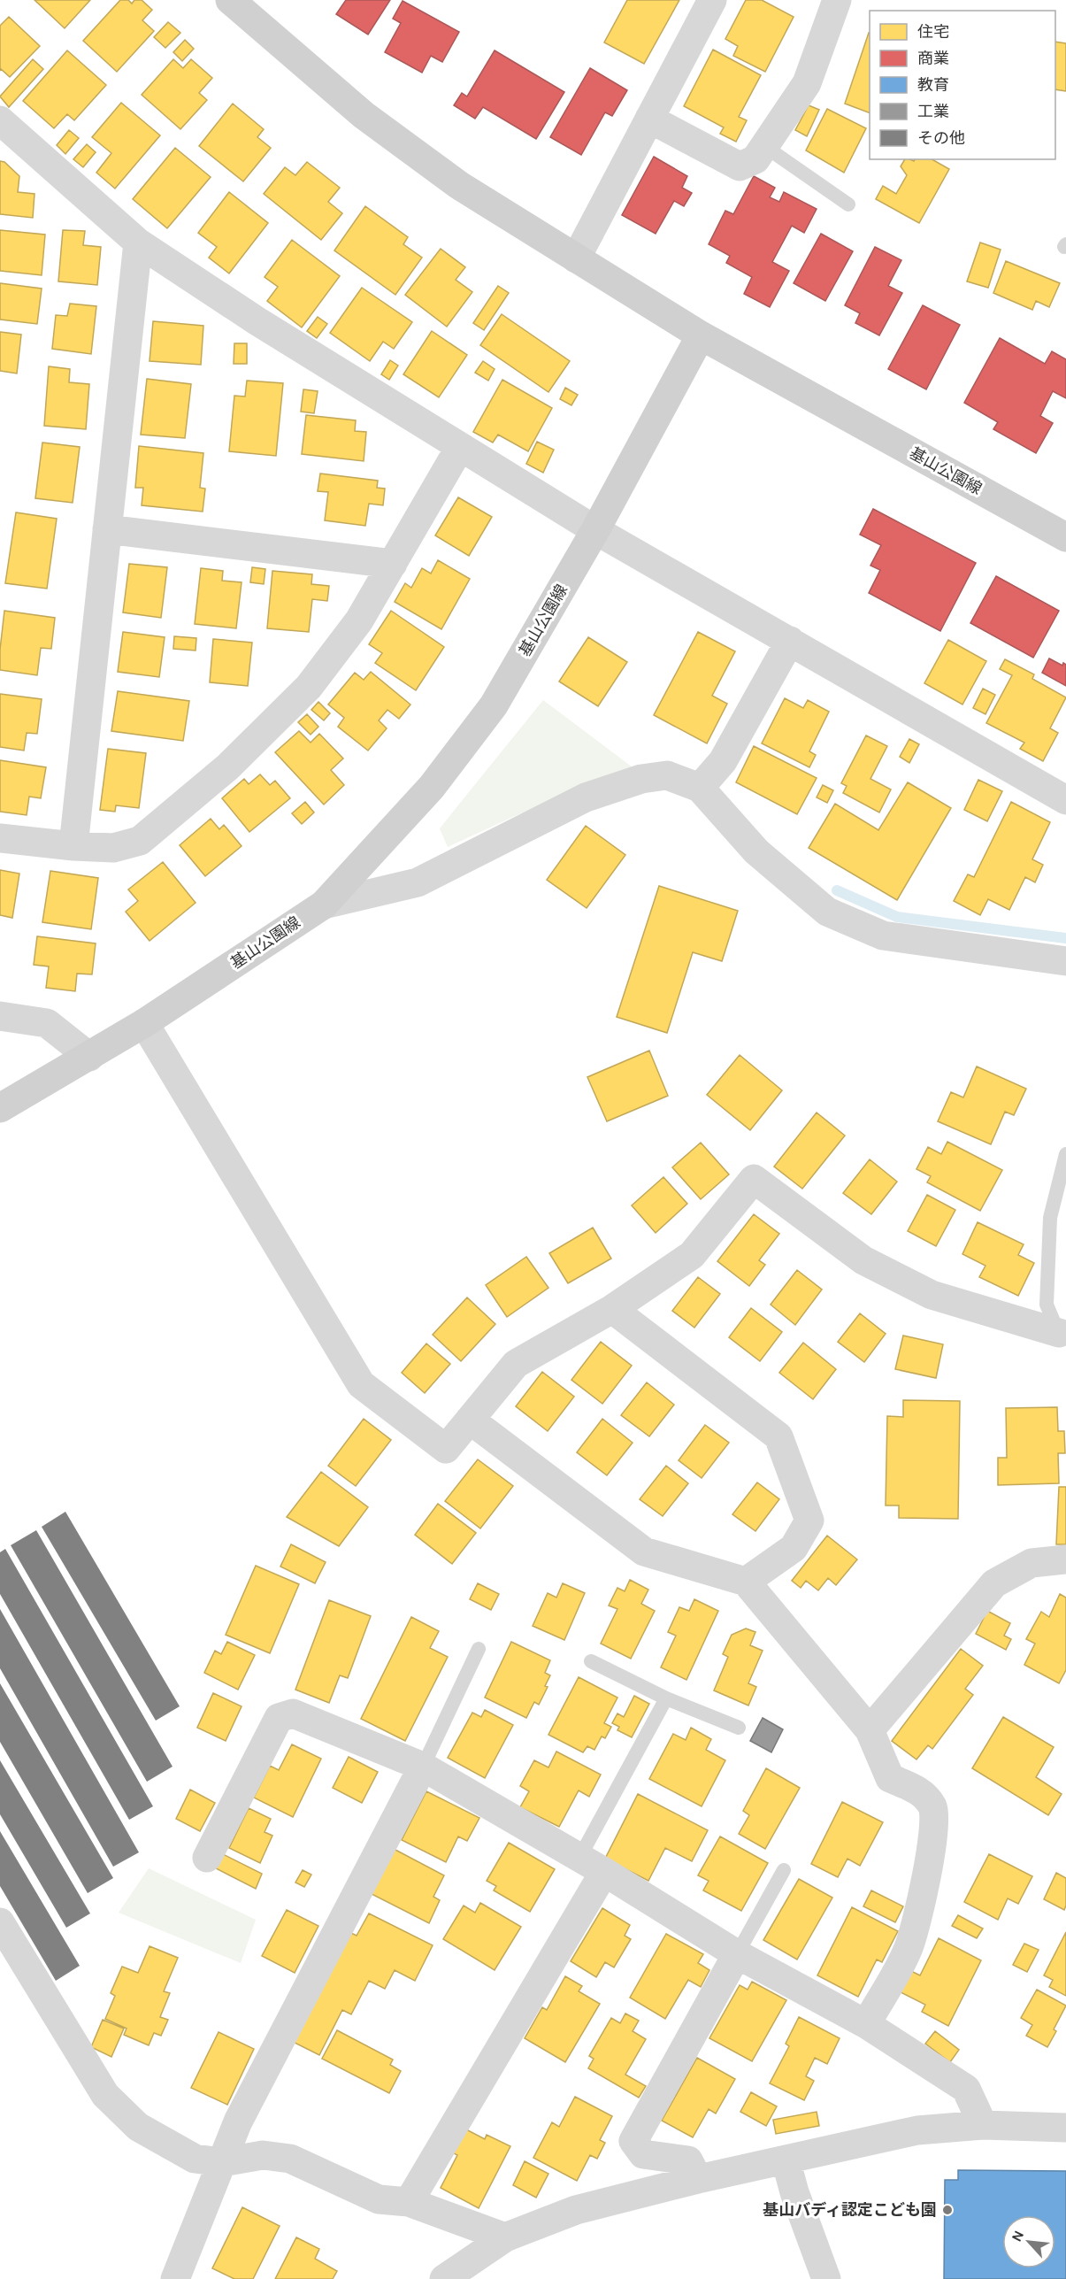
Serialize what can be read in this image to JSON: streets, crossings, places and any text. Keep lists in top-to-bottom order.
{
  "streets": {
    "main road": ["基山公園線"]
  },
  "places": ["基山バディ認定こども園"],
  "legend": [
    "住宅",
    "商業",
    "教育",
    "工業",
    "その他"
  ],
  "north": "top left"
}
